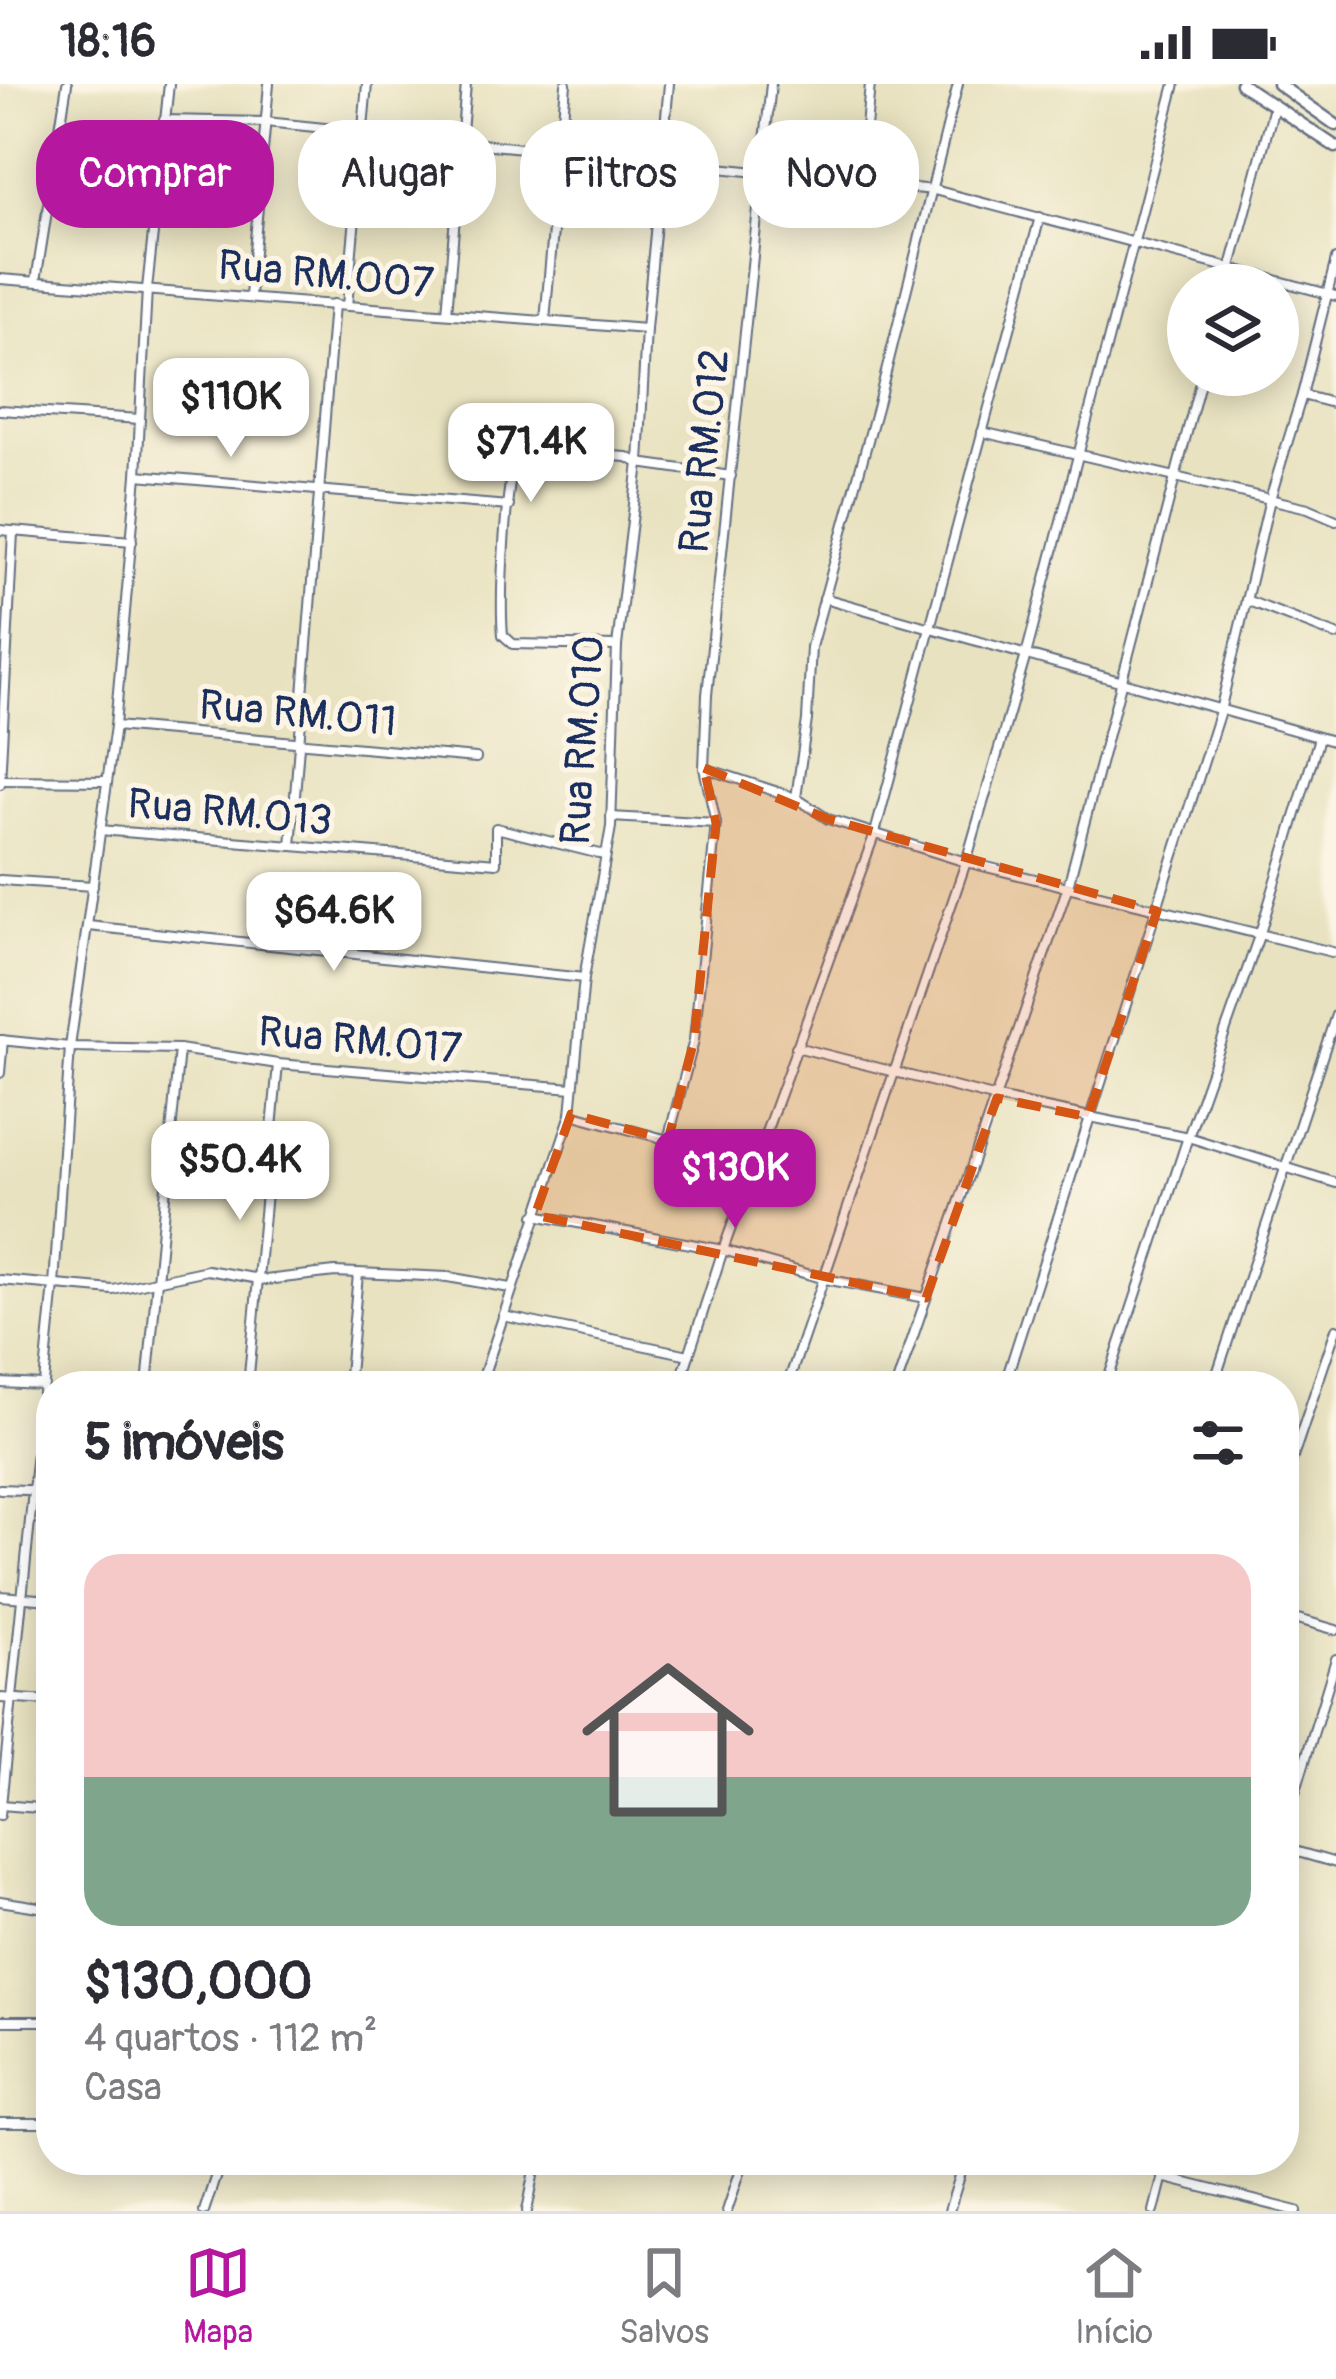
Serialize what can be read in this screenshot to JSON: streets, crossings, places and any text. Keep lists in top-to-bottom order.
{
  "streets": {
    "street": [
      "Rua RM.007",
      "Rua RM.012",
      "Rua RM.011",
      "Rua RM.010",
      "Rua RM.013",
      "Rua RM.017"
    ]
  },
  "crossings": [
    ["Rua RM.007", "Rua RM.010"],
    ["Rua RM.010", "Rua RM.013"],
    ["Rua RM.010", "Rua RM.017"]
  ],
  "page": {
    "status": "18:16",
    "chip": [
      "Comprar",
      "Alugar",
      "Filtros",
      "Novo"
    ],
    "price": [
      "$110K",
      "$71.4K",
      "$64.6K",
      "$50.4K",
      "$130K"
    ],
    "heading": "5 imóveis",
    "list": [
      {
        "name": "$130,000",
        "note": "4 quartos · 112 m² · Casa"
      }
    ],
    "tabs": ["Mapa", "Salvos", "Início"]
  }
}
